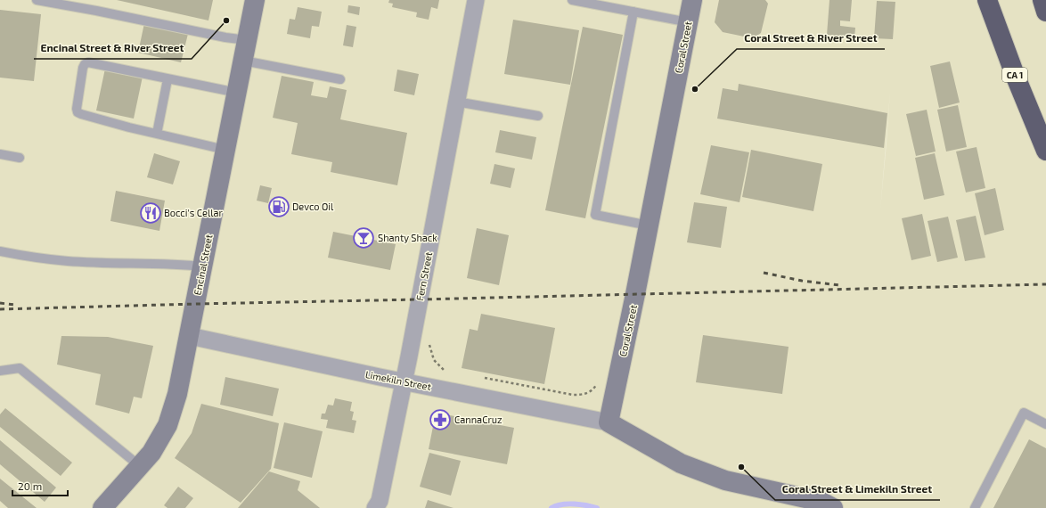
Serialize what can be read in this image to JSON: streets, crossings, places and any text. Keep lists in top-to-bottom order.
{
  "streets": {
    "highway": ["CA 1"],
    "street": [
      "Coral Street",
      "Encinal Street",
      "Fern Street",
      "Limekiln Street"
    ]
  },
  "crossings": [
    ["Coral Street", "Limekiln Street"],
    ["Encinal Street", "Limekiln Street"],
    ["Fern Street", "Limekiln Street"]
  ],
  "places": {
    "other": ["Encinal Street & River Street", "Coral Street & River Street", "Coral Street & Limekiln Street"],
    "fuel station": ["Devco Oil"],
    "restaurant": ["Bocci's Cellar"],
    "bar": ["Shanty Shack"],
    "pharmacy": ["CannaCruz"]
  },
  "scale_bar": "20 m"
}
